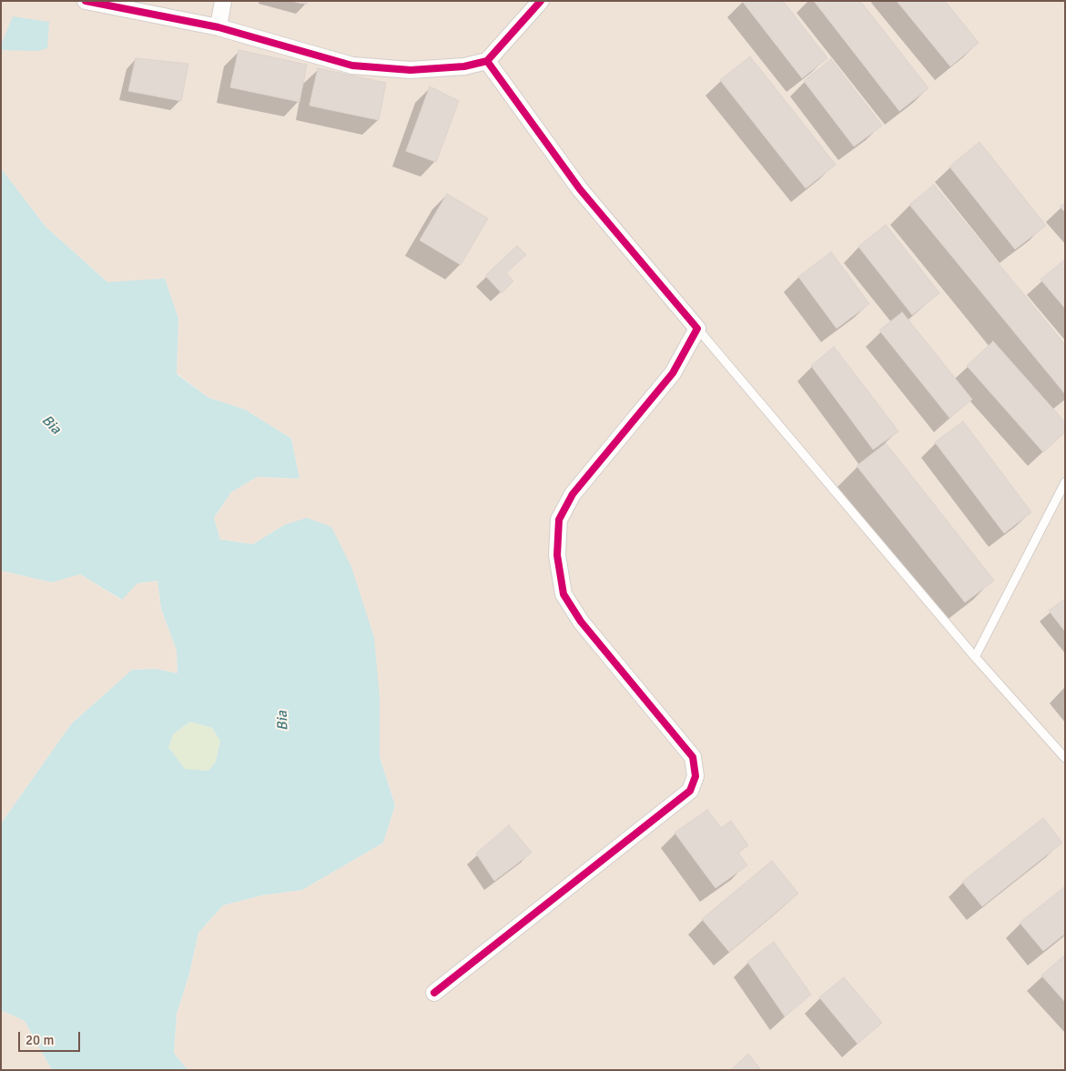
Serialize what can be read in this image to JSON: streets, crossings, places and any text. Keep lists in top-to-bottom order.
{
  "water": ["Bia"],
  "scale_bar": "20 m"
}
